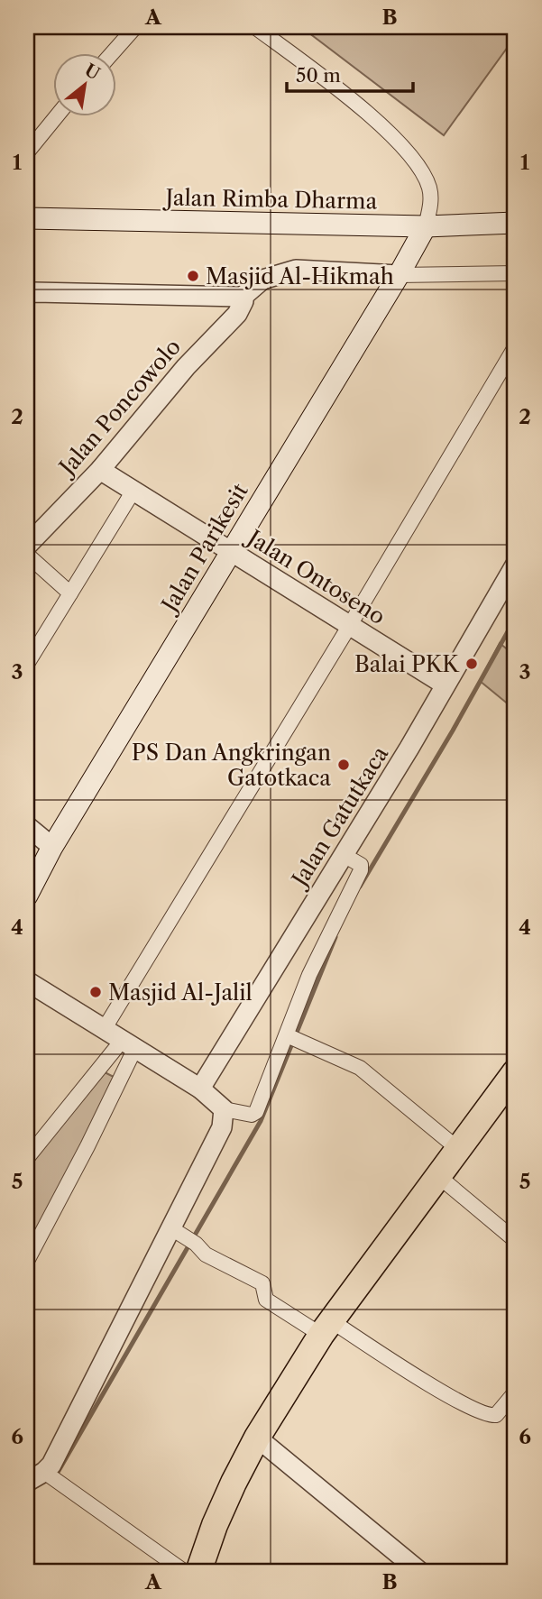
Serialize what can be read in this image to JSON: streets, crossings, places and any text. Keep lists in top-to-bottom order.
{
  "streets": {
    "main road": ["Jalan Rimba Dharma", "Jalan Parikesit"],
    "street": ["Jalan Poncowolo", "Jalan Ontoseno", "Jalan Gatutkaca"]
  },
  "crossings": [
    ["Jalan Rimba Dharma", "Jalan Parikesit"],
    ["Jalan Poncowolo", "Jalan Ontoseno"],
    ["Jalan Parikesit", "Jalan Ontoseno"],
    ["Jalan Ontoseno", "Jalan Gatutkaca"]
  ],
  "places": [
    "Masjid Al-Hikmah",
    "Balai PKK",
    "PS Dan Angkringan Gatotkaca",
    "Masjid Al-Jalil"
  ],
  "scale_bar": "50 m",
  "north": "top right",
  "grid": {
    "columns": ["A", "B"],
    "rows": [
      "1",
      "2",
      "3",
      "4",
      "5",
      "6"
    ]
  }
}
